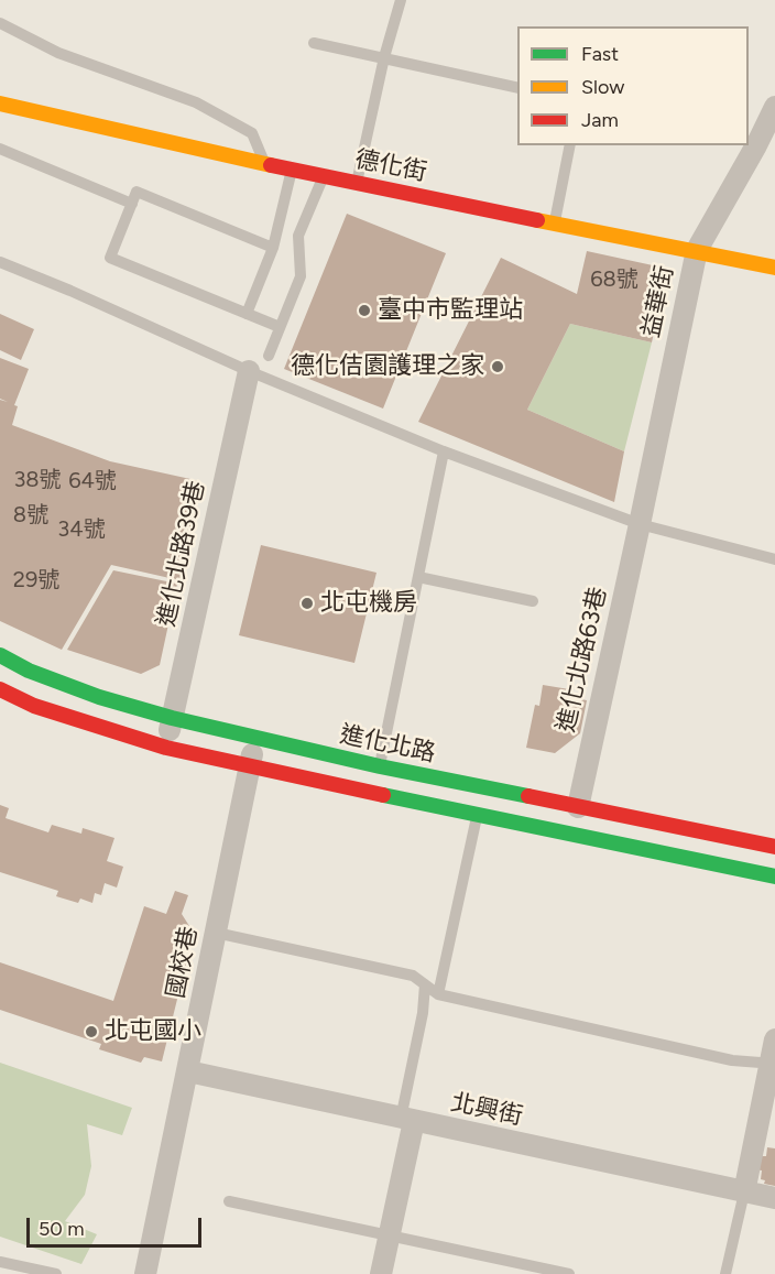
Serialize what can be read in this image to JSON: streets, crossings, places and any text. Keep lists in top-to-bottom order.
{
  "streets": {
    "main road": ["德化街", "進化北路"],
    "street": [
      "益華街",
      "進化北路39巷",
      "進化北路63巷",
      "國校巷",
      "北興街"
    ]
  },
  "crossings": [
    ["德化街", "益華街"],
    ["益華街", "進化北路63巷"],
    ["進化北路39巷", "進化北路"],
    ["進化北路63巷", "進化北路"],
    ["進化北路", "國校巷"],
    ["國校巷", "北興街"]
  ],
  "places": [
    "臺中市監理站",
    "德化佶園護理之家",
    "北屯機房",
    "北屯國小"
  ],
  "house_numbers": [
    "68號",
    "38號",
    "64號",
    "8號",
    "34號",
    "29號"
  ],
  "legend": ["Fast", "Slow", "Jam"],
  "scale_bar": "50 m"
}
